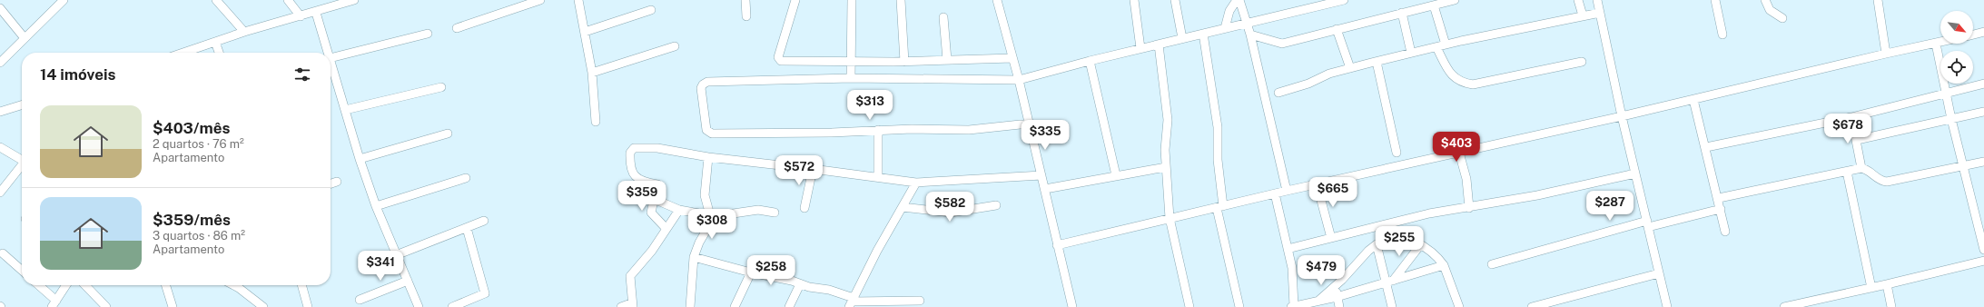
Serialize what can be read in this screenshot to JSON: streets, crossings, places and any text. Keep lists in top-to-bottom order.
{
  "north": "bottom right",
  "page": {
    "heading": "14 imóveis",
    "price": [
      "$313",
      "$678",
      "$335",
      "$403",
      "$572",
      "$665",
      "$359",
      "$287",
      "$582",
      "$308",
      "$255",
      "$341",
      "$258",
      "$479"
    ],
    "list": [
      {
        "name": "$403/mês",
        "note": "2 quartos · 76 m² · Apartamento"
      },
      {
        "name": "$359/mês",
        "note": "3 quartos · 86 m² · Apartamento"
      }
    ]
  }
}
